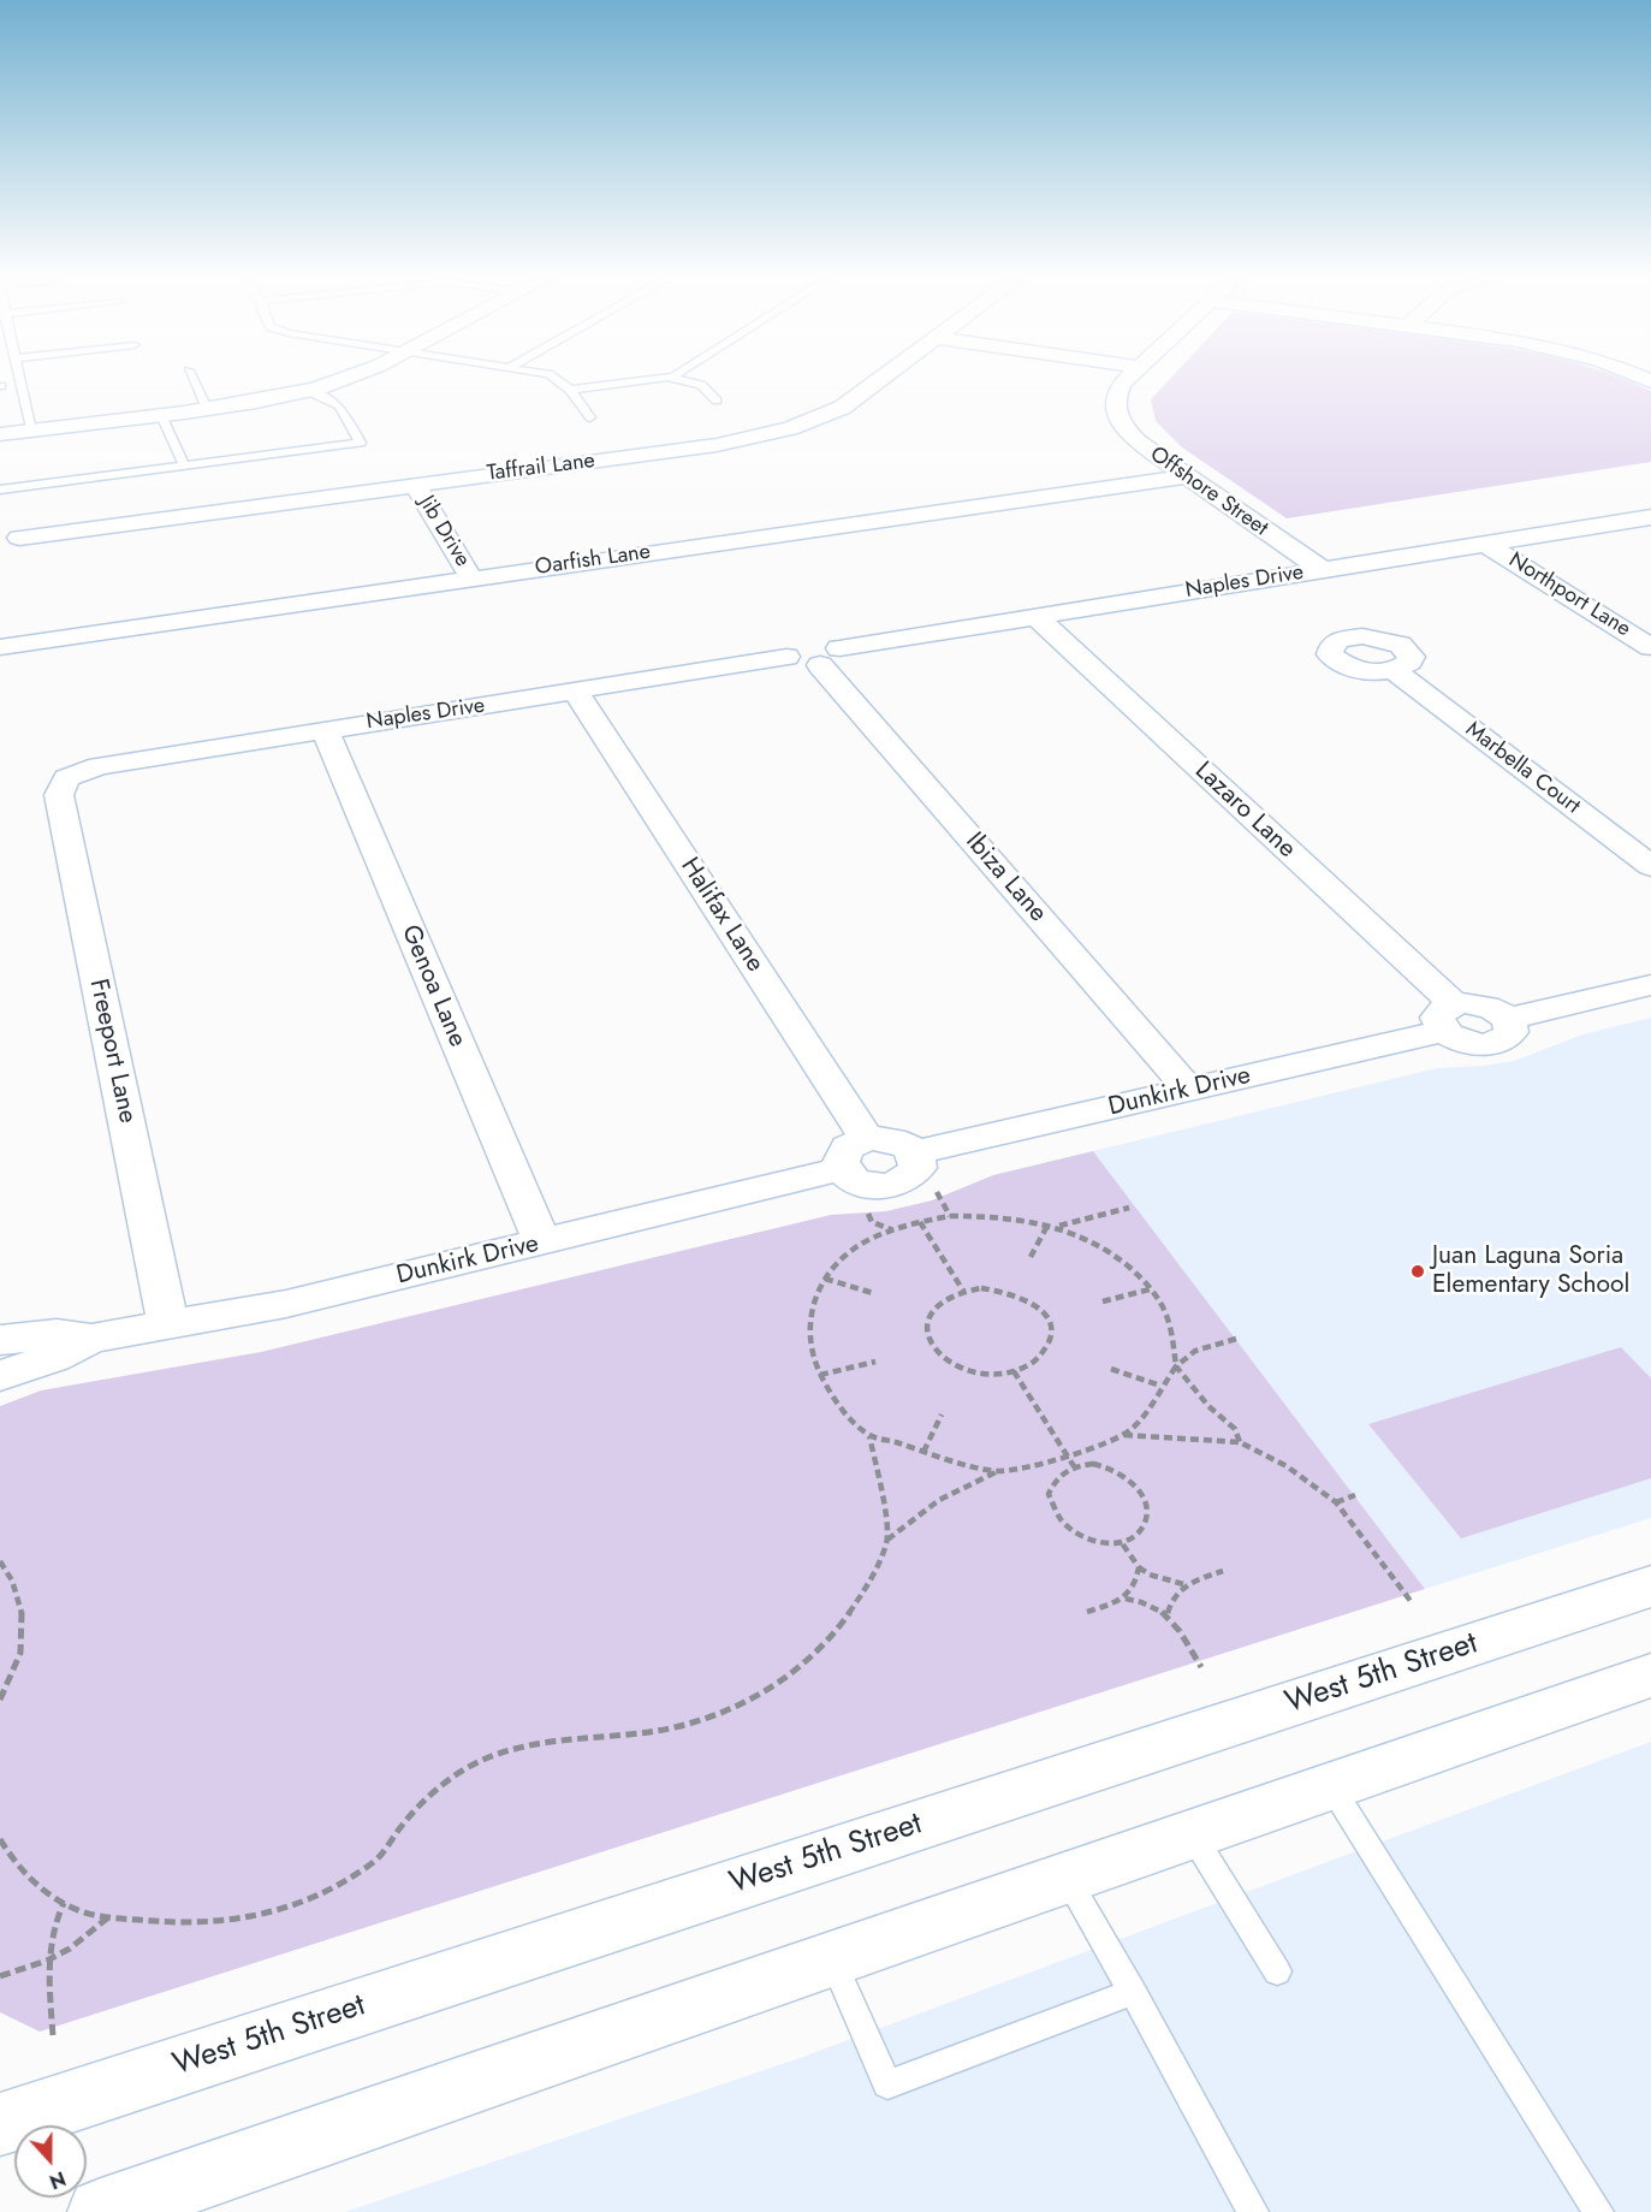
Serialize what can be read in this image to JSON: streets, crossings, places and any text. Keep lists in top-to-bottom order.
{
  "streets": {
    "main road": ["West 5th Street"],
    "street": [
      "Taffrail Lane",
      "Offshore Street",
      "Jib Drive",
      "Oarfish Lane",
      "Naples Drive",
      "Northport Lane",
      "Marbella Court",
      "Lazaro Lane",
      "Ibiza Lane",
      "Halifax Lane",
      "Genoa Lane",
      "Freeport Lane",
      "Dunkirk Drive"
    ]
  },
  "crossings": [
    ["Taffrail Lane", "Jib Drive"],
    ["Offshore Street", "Oarfish Lane"],
    ["Offshore Street", "Naples Drive"],
    ["Jib Drive", "Oarfish Lane"],
    ["Naples Drive", "Northport Lane"],
    ["Naples Drive", "Lazaro Lane"],
    ["Naples Drive", "Ibiza Lane"],
    ["Naples Drive", "Halifax Lane"],
    ["Naples Drive", "Genoa Lane"],
    ["Naples Drive", "Freeport Lane"],
    ["Lazaro Lane", "Dunkirk Drive"],
    ["Ibiza Lane", "Dunkirk Drive"],
    ["Halifax Lane", "Dunkirk Drive"],
    ["Genoa Lane", "Dunkirk Drive"],
    ["Freeport Lane", "Dunkirk Drive"]
  ],
  "places": ["Juan Laguna Soria Elementary School"],
  "north": "bottom"
}
